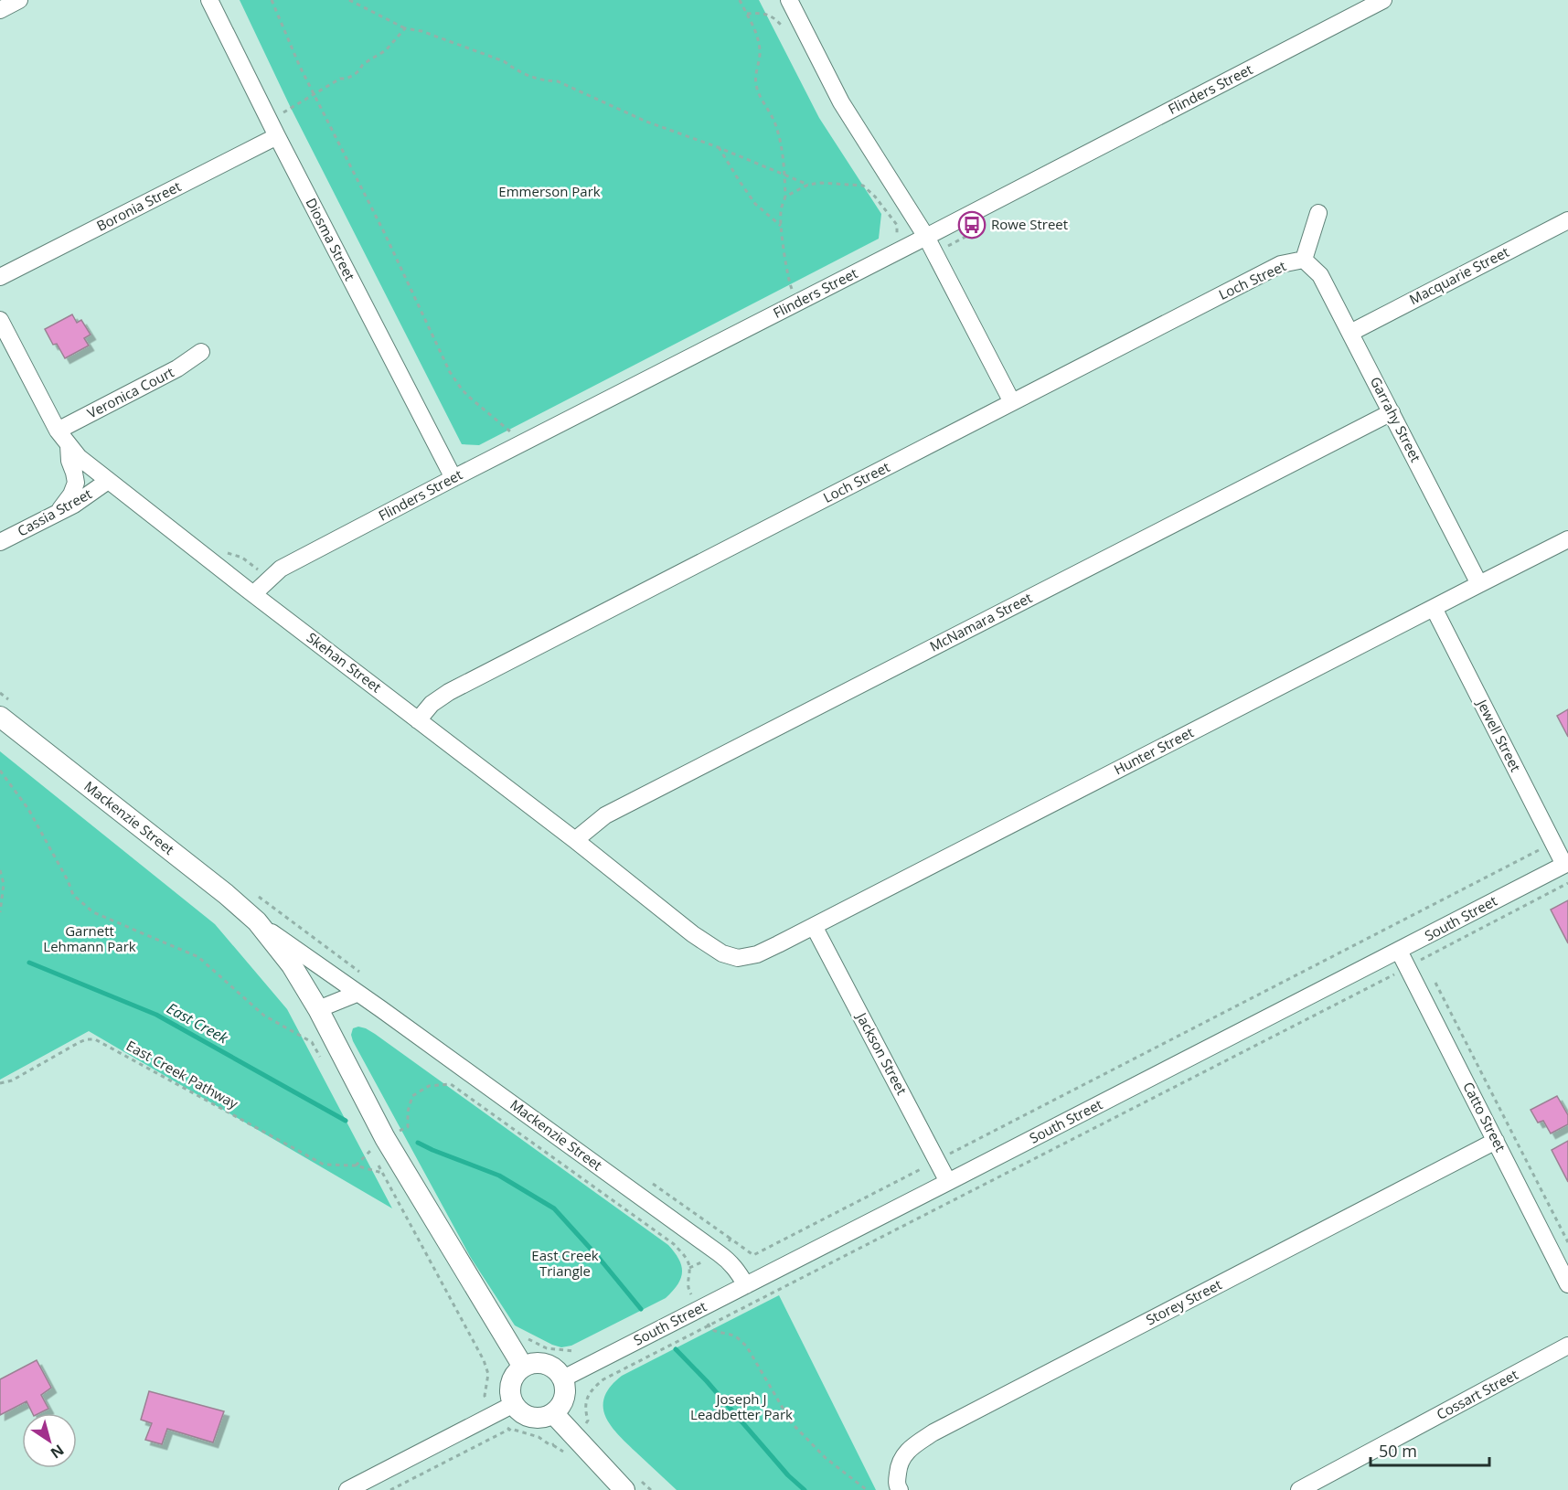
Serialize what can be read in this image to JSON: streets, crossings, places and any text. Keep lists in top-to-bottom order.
{
  "streets": {
    "main road": ["Mackenzie Street"],
    "street": [
      "Flinders Street",
      "Boronia Street",
      "Diosma Street",
      "Macquarie Street",
      "Loch Street",
      "Veronica Court",
      "Garrahy Street",
      "Cassia Street",
      "McNamara Street",
      "Skehan Street",
      "Jewell Street",
      "Hunter Street",
      "South Street",
      "Jackson Street",
      "Catto Street",
      "Storey Street",
      "Cossart Street"
    ],
    "path": ["East Creek Pathway"]
  },
  "crossings": [
    ["Flinders Street", "Diosma Street"],
    ["Flinders Street", "Skehan Street"],
    ["Boronia Street", "Diosma Street"],
    ["Macquarie Street", "Garrahy Street"],
    ["Loch Street", "Garrahy Street"],
    ["Loch Street", "Skehan Street"],
    ["Veronica Court", "Skehan Street"],
    ["Garrahy Street", "McNamara Street"],
    ["Garrahy Street", "Hunter Street"],
    ["Cassia Street", "Skehan Street"],
    ["McNamara Street", "Skehan Street"],
    ["Skehan Street", "Hunter Street"],
    ["Jewell Street", "Hunter Street"],
    ["Jewell Street", "South Street"],
    ["Hunter Street", "Jackson Street"],
    ["Mackenzie Street", "South Street"],
    ["South Street", "Jackson Street"],
    ["South Street", "Catto Street"],
    ["Catto Street", "Storey Street"]
  ],
  "water": ["East Creek"],
  "parks": [
    "Emmerson Park",
    "Garnett Lehmann Park",
    "East Creek Triangle",
    "Joseph J Leadbetter Park"
  ],
  "places": {
    "bus stop": ["Rowe Street"]
  },
  "scale_bar": "50 m",
  "north": "bottom right"
}
